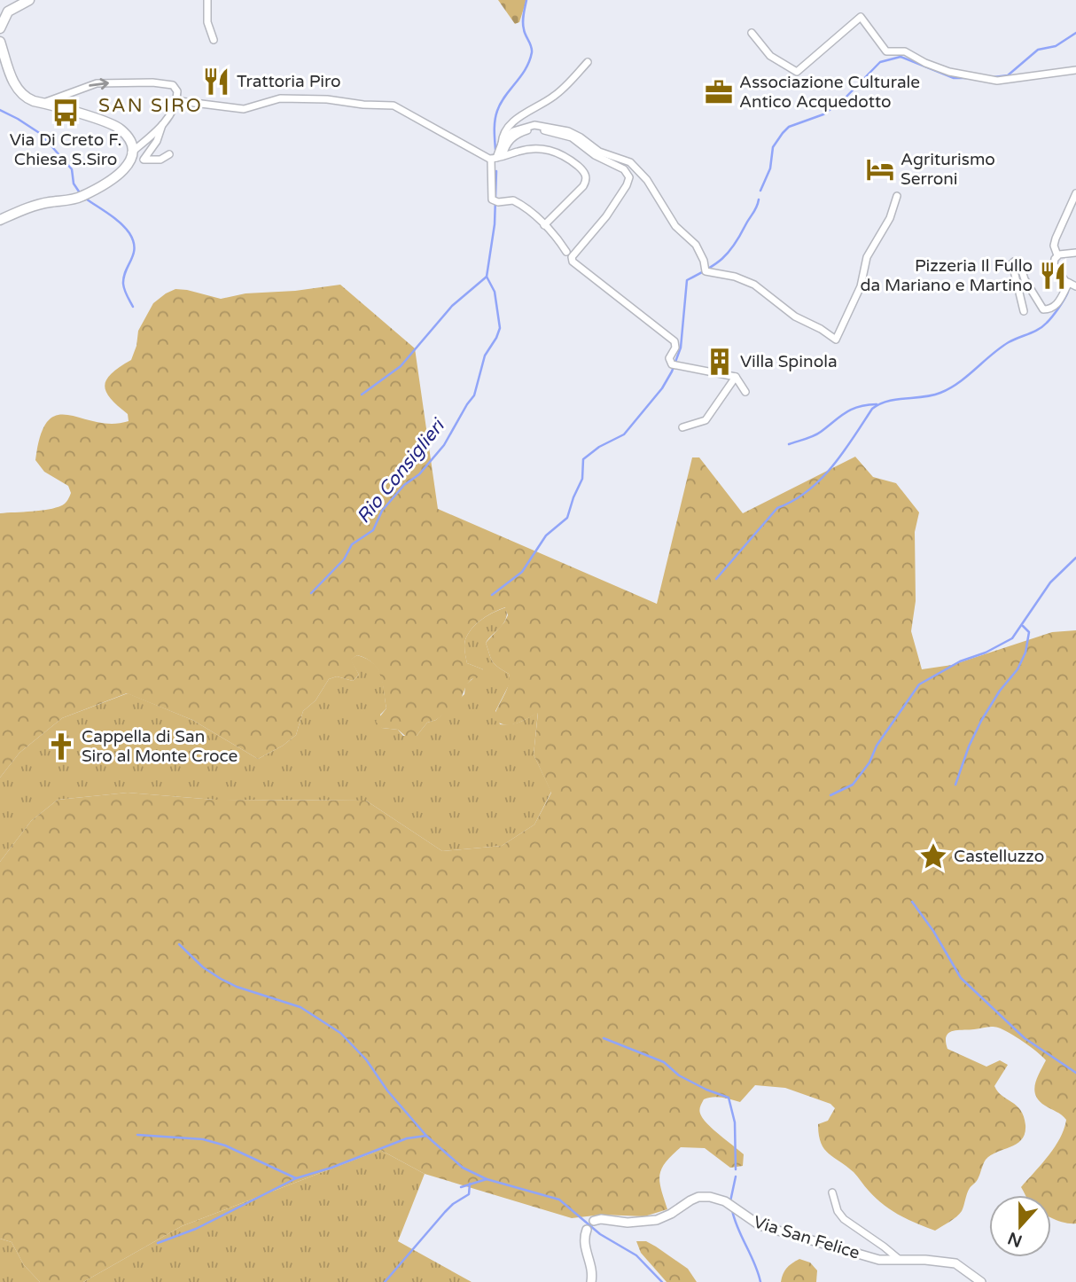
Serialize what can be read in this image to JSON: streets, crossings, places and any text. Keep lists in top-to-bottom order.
{
  "streets": {
    "street": ["Via San Felice"]
  },
  "districts": ["SAN SIRO"],
  "water": ["Rio Consiglieri"],
  "places": {
    "restaurant": ["Trattoria Piro", "Pizzeria Il Fullo da Mariano e Martino"],
    "office": ["Associazione Culturale Antico Acquedotto"],
    "bus stop": ["Via Di Creto F. Chiesa S.Siro"],
    "hotel": ["Agriturismo Serroni"],
    "building": ["Villa Spinola"],
    "church": ["Cappella di San Siro al Monte Croce"],
    "place": ["Castelluzzo"]
  },
  "north": "bottom"
}
